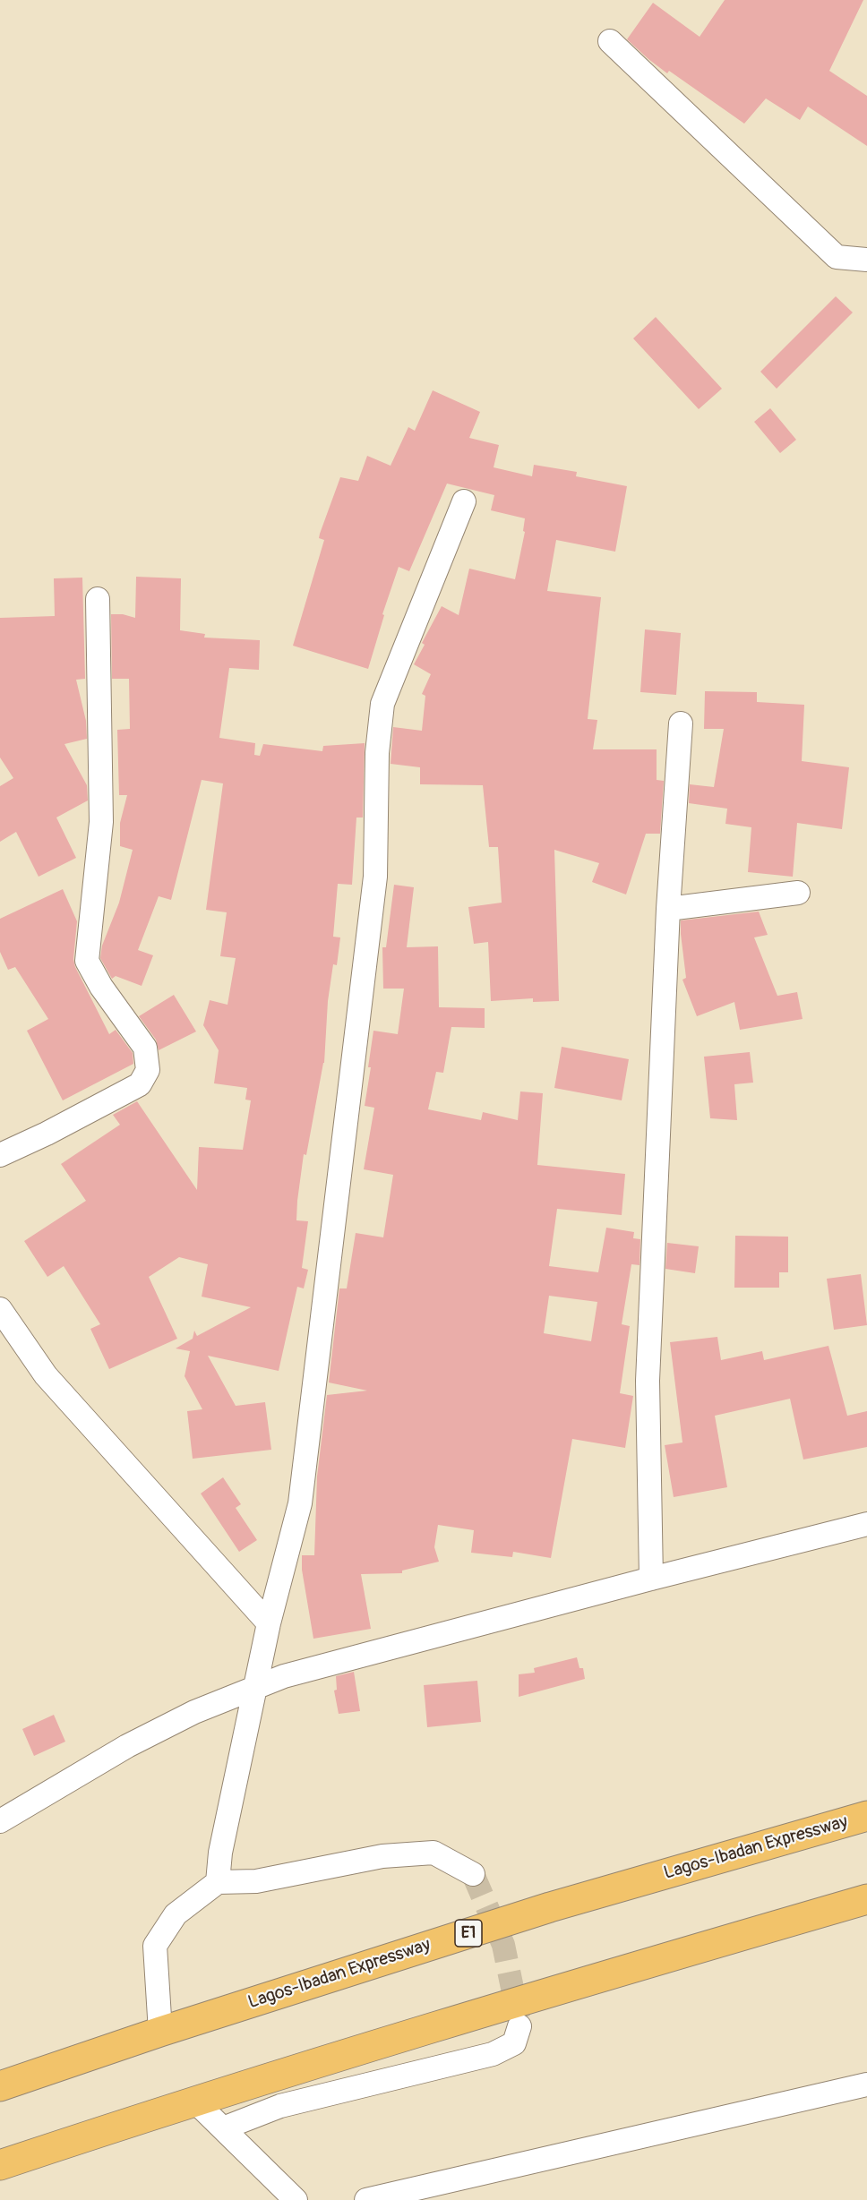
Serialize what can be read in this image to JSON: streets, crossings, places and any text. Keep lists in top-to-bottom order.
{
  "streets": {
    "highway": ["Lagos-Ibadan Expressway", "E1"]
  }
}
